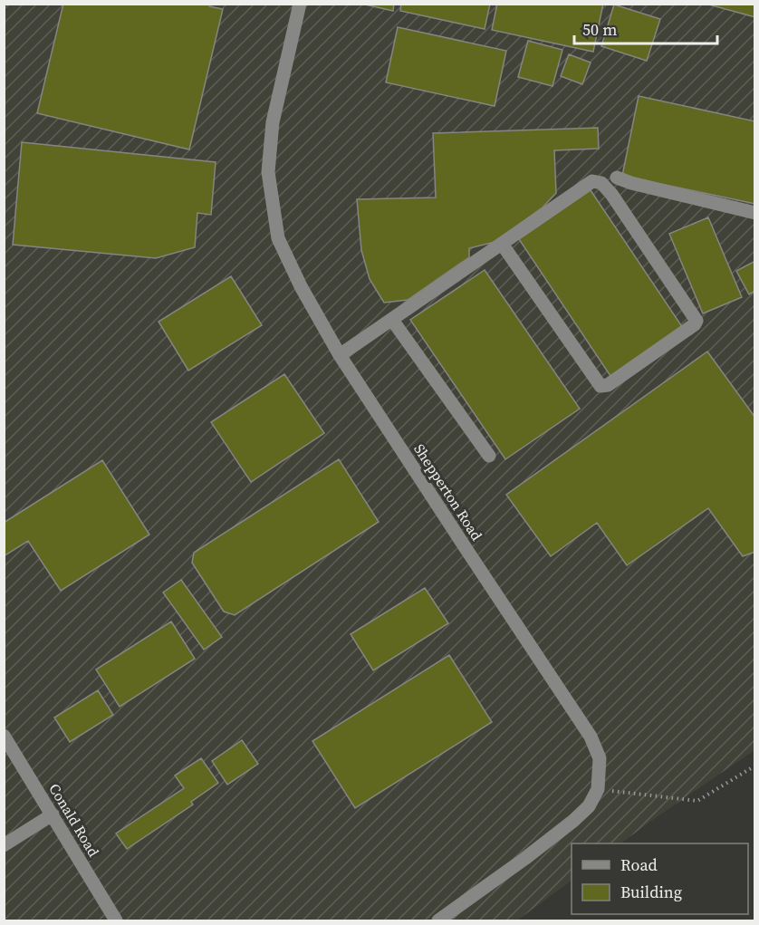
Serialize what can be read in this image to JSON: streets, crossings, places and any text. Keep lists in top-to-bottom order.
{
  "streets": {
    "street": ["Shepperton Road", "Conald Road"]
  },
  "legend": ["Road", "Building"],
  "scale_bar": "50 m"
}
